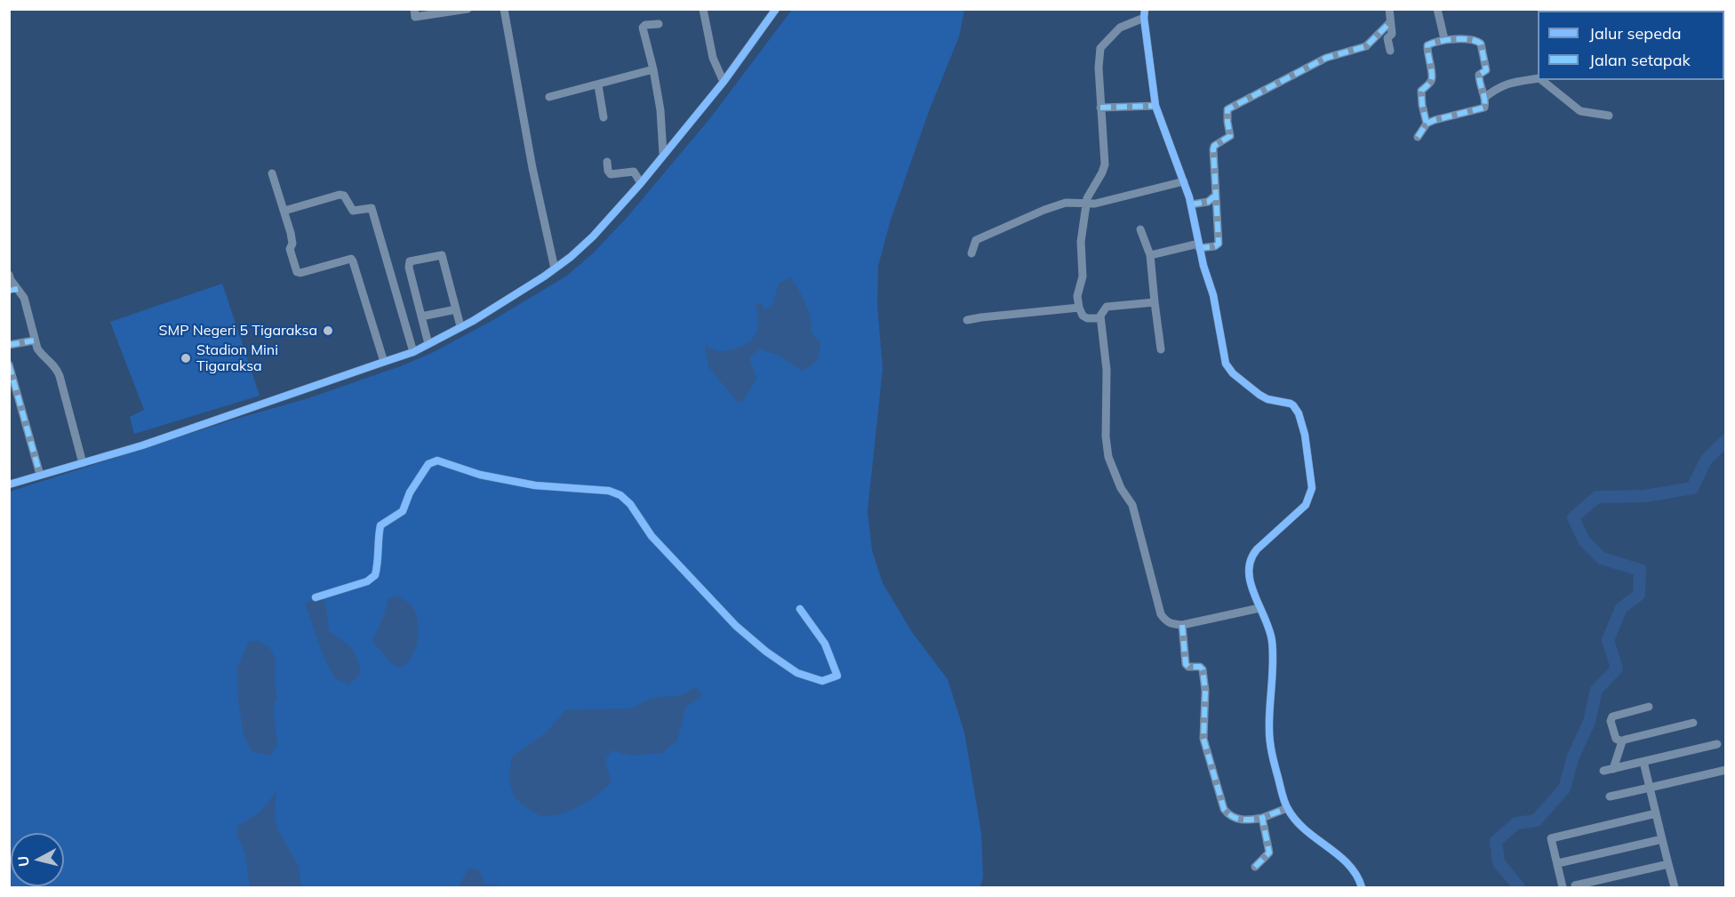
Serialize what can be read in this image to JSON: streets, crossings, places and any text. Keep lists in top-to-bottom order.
{
  "places": ["SMP Negeri 5 Tigaraksa", "Stadion Mini Tigaraksa"],
  "legend": ["Jalur sepeda", "Jalan setapak"],
  "north": "left"
}
